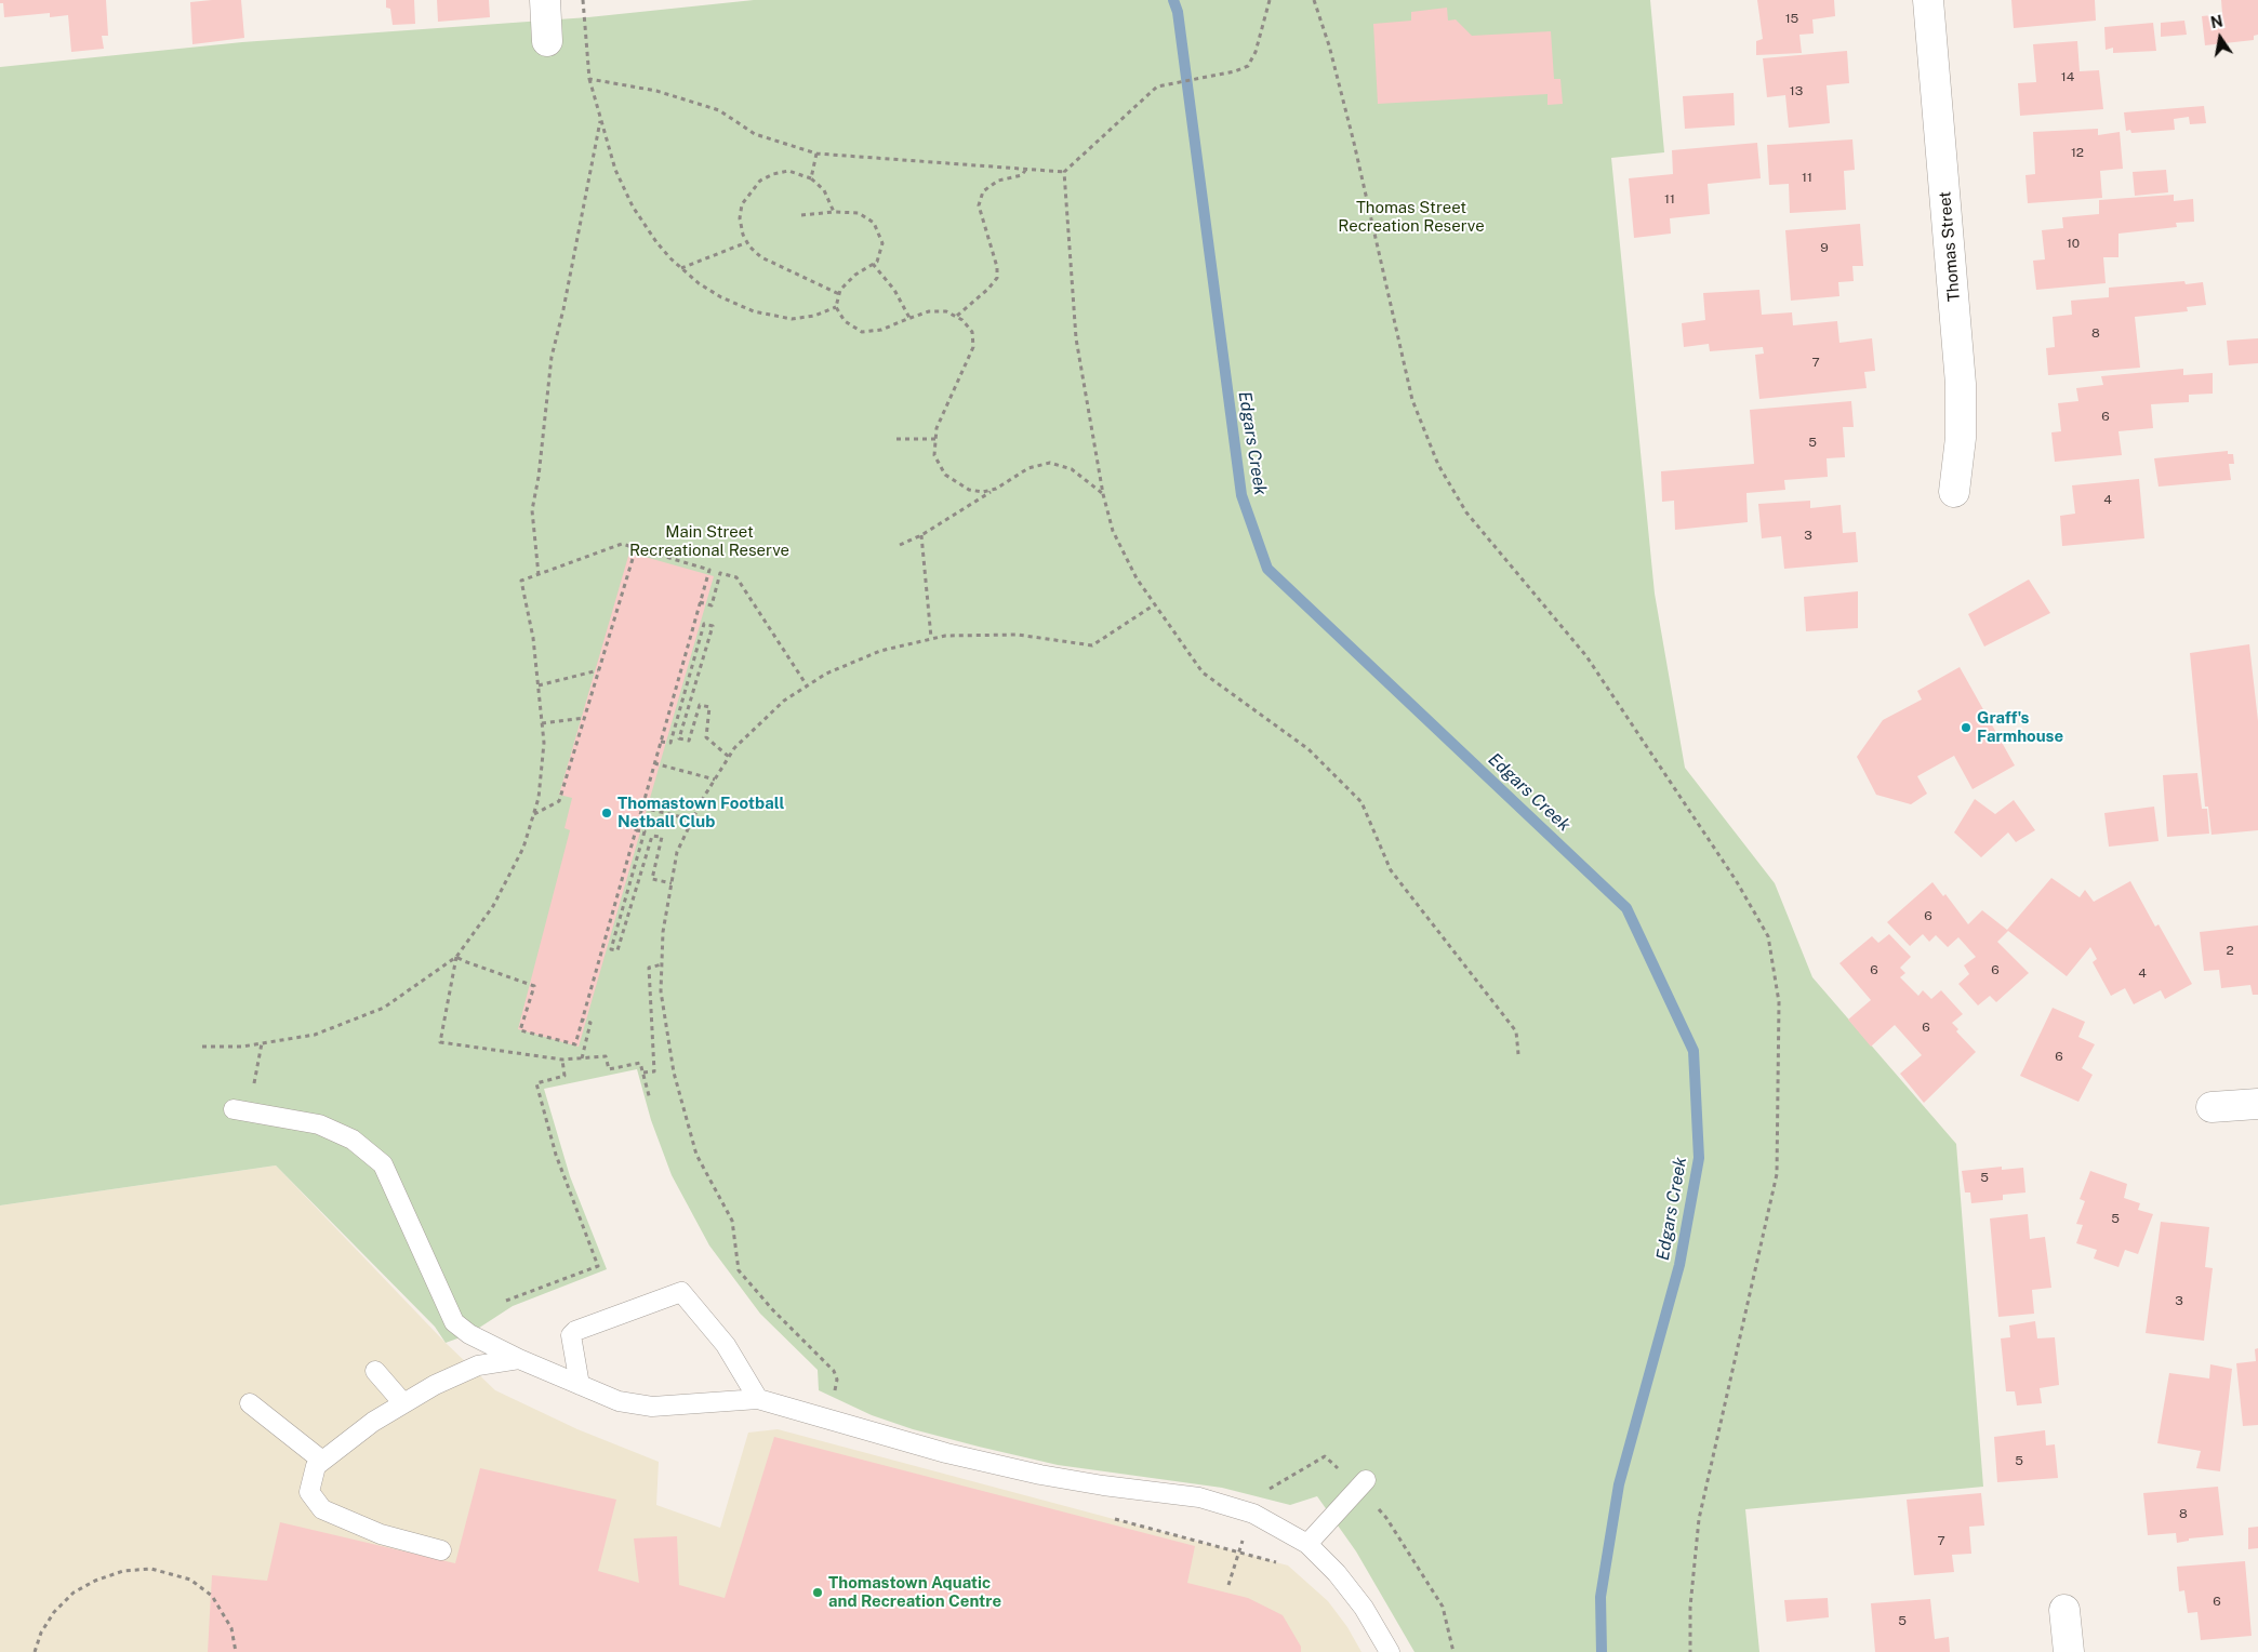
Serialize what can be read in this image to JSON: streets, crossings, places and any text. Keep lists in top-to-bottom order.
{
  "streets": {
    "street": ["Thomas Street"]
  },
  "water": ["Edgars Creek"],
  "parks": ["Thomas Street Recreation Reserve", "Main Street Recreational Reserve"],
  "places": ["Graff's Farmhouse", "Thomastown Football Netball Club", "Thomastown Aquatic and Recreation Centre"],
  "house_numbers": [
    "15",
    "14",
    "13",
    "12",
    "11",
    "11",
    "10",
    "9",
    "8",
    "7",
    "6",
    "5",
    "4",
    "3",
    "6",
    "2",
    "6",
    "6",
    "4",
    "6",
    "6",
    "5",
    "5",
    "3",
    "5",
    "8",
    "7",
    "6",
    "5"
  ],
  "north": "top"
}
